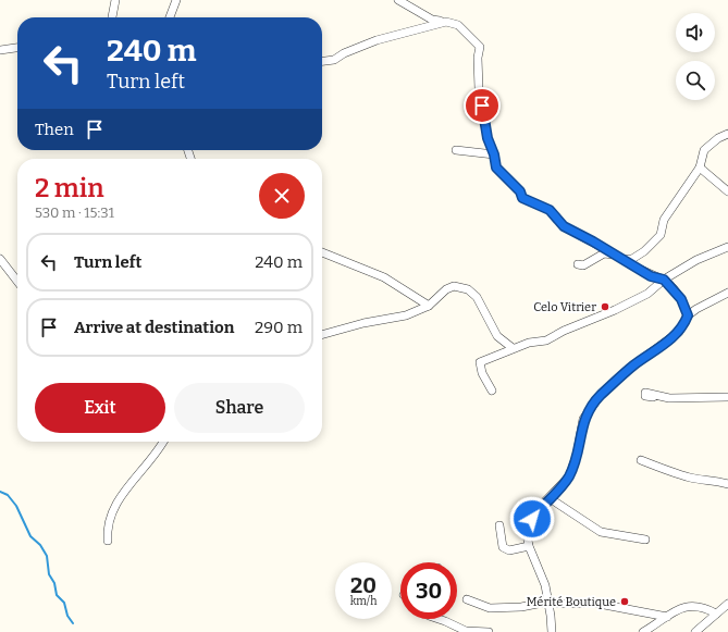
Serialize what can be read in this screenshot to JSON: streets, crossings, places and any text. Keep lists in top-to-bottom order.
{
  "places": ["Celo Vitrier", "Mérité Boutique"],
  "page": {
    "turn": ["240 m", "Turn left"],
    "then": "Then",
    "heading": ["2 min", "530 m · 15:31"],
    "list": [
      {
        "name": "Turn left",
        "value": "240 m"
      },
      {
        "name": "Arrive at destination",
        "value": "290 m"
      }
    ],
    "buttons": ["Exit", "Share"],
    "speed": "20 km/h",
    "limit": "30"
  }
}
